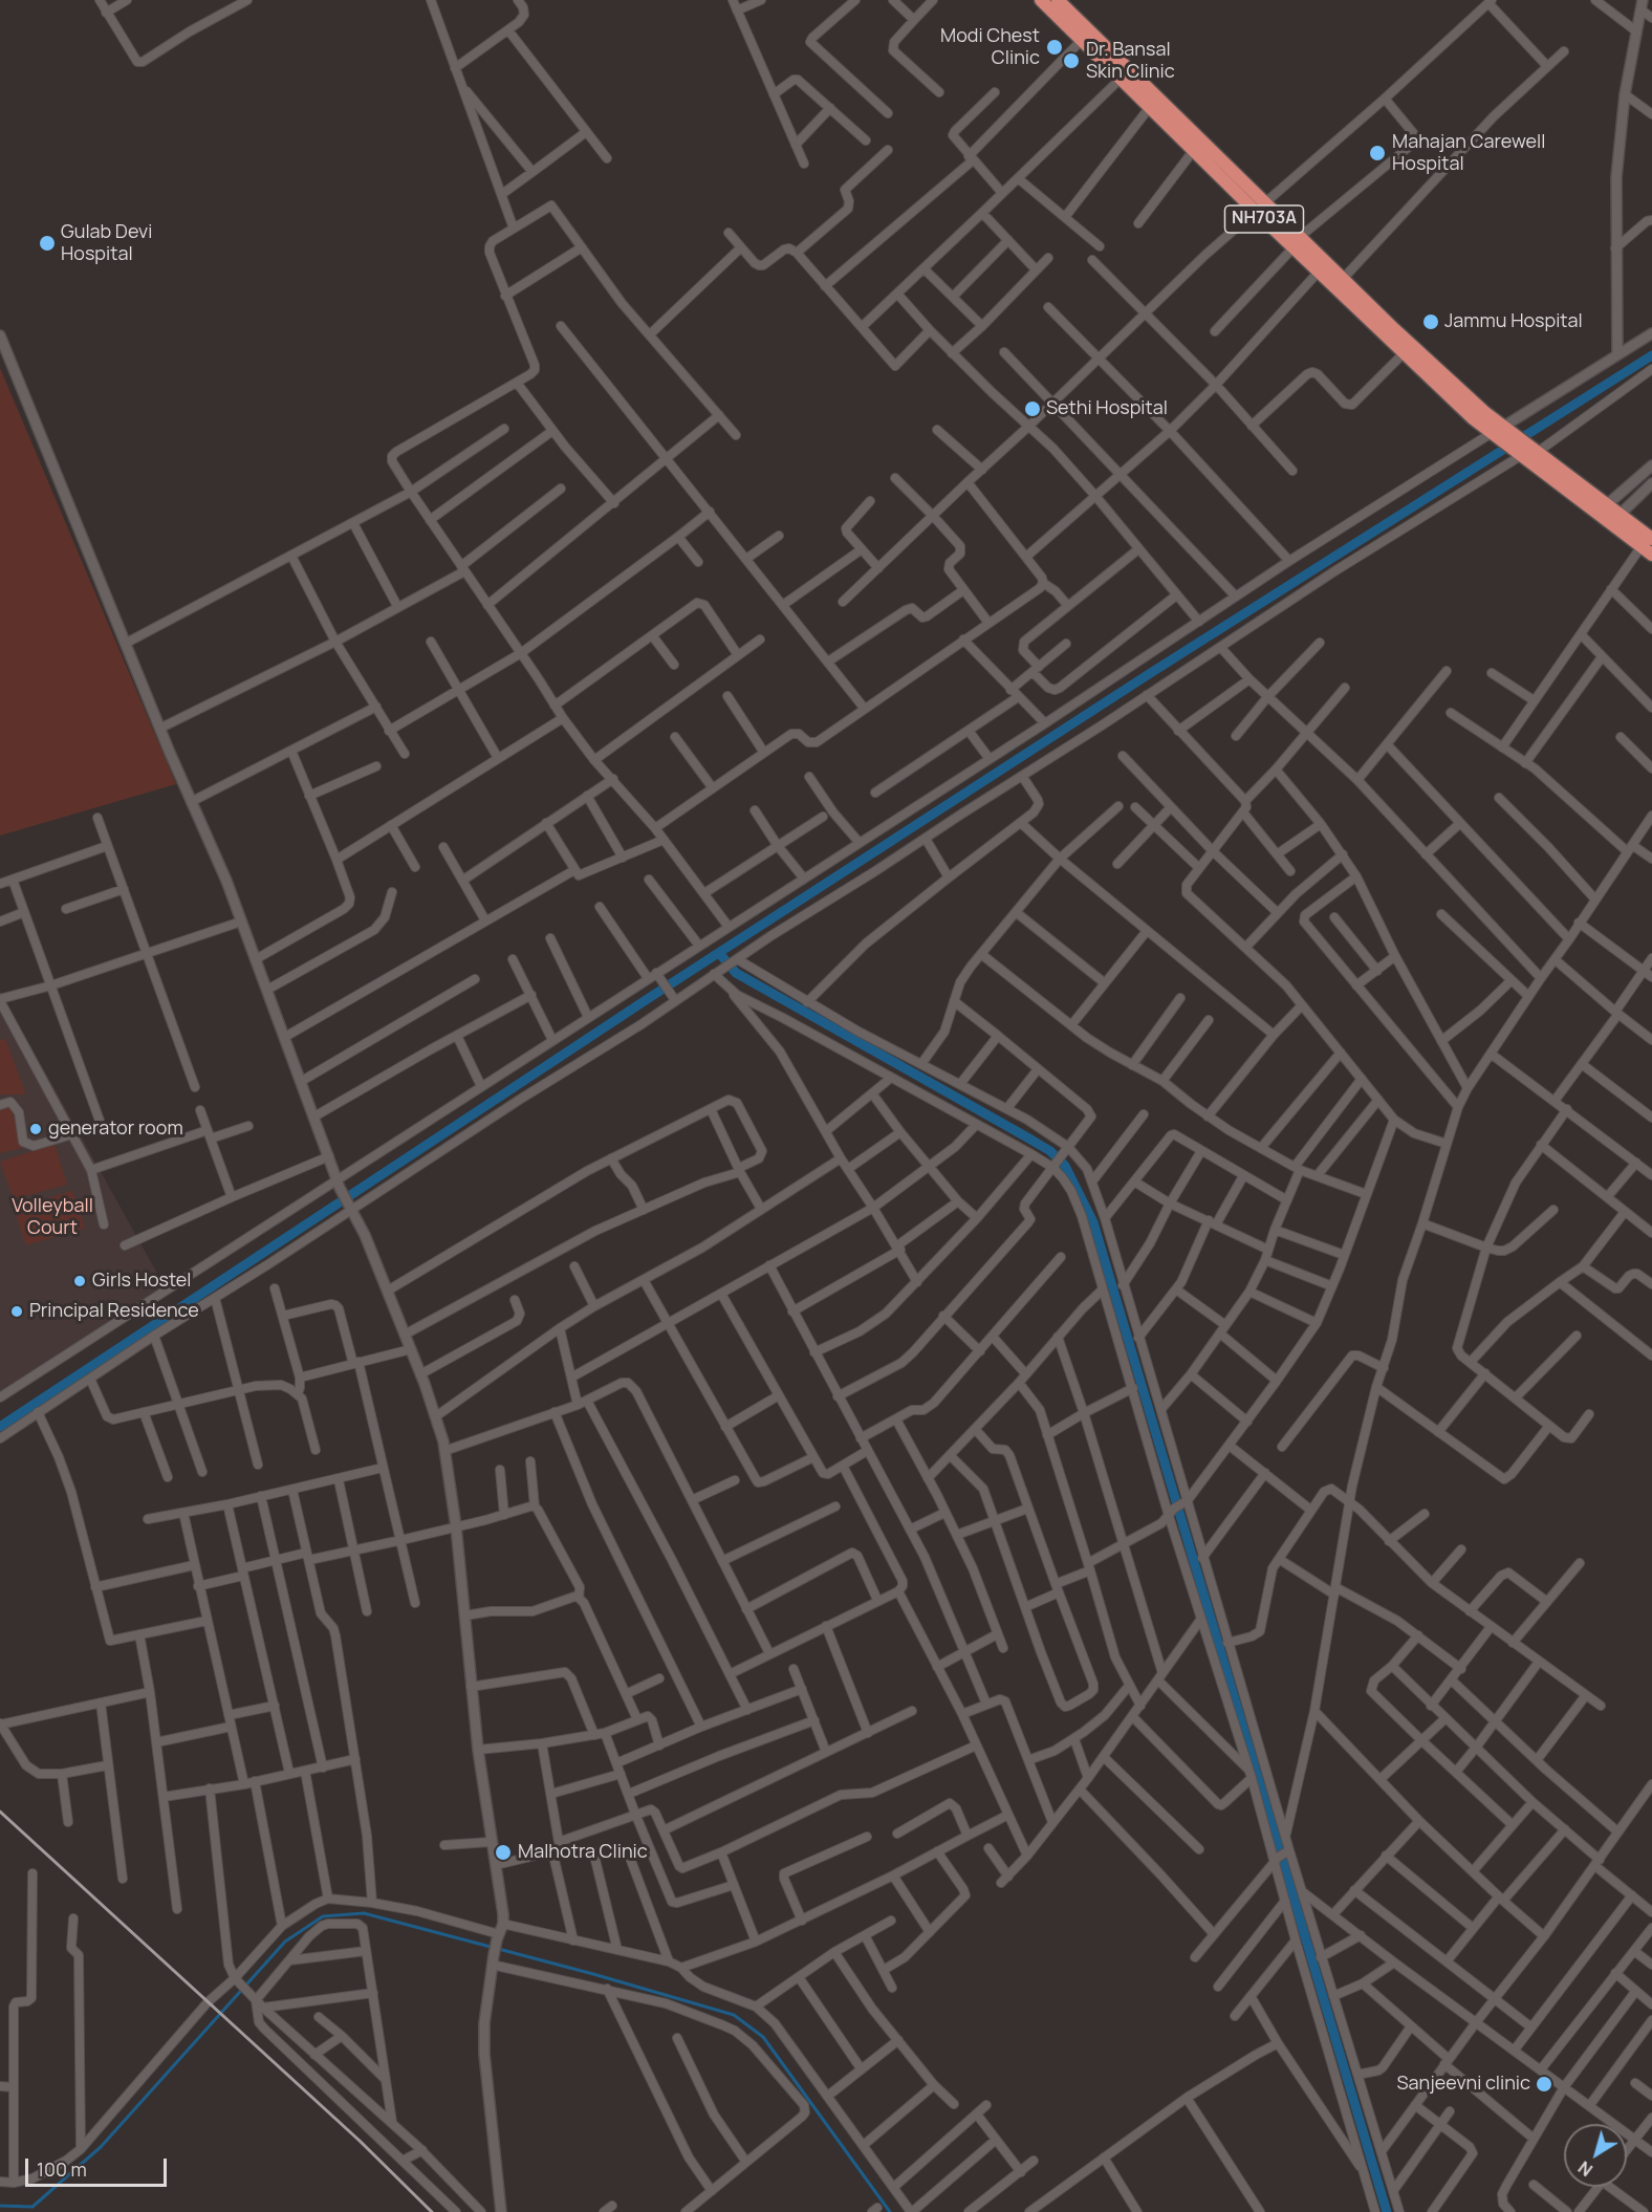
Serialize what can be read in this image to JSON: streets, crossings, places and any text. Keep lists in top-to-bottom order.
{
  "streets": {
    "highway": ["NH703A"]
  },
  "parks": ["Volleyball Court"],
  "places": [
    "Modi Chest Clinic",
    "Dr. Bansal Skin Clinic",
    "Mahajan Carewell Hospital",
    "Gulab Devi Hospital",
    "Jammu Hospital",
    "Sethi Hospital",
    "generator room",
    "Girls Hostel",
    "Principal Residence",
    "Malhotra Clinic",
    "Sanjeevni clinic"
  ],
  "scale_bar": "100 m",
  "north": "bottom left"
}
